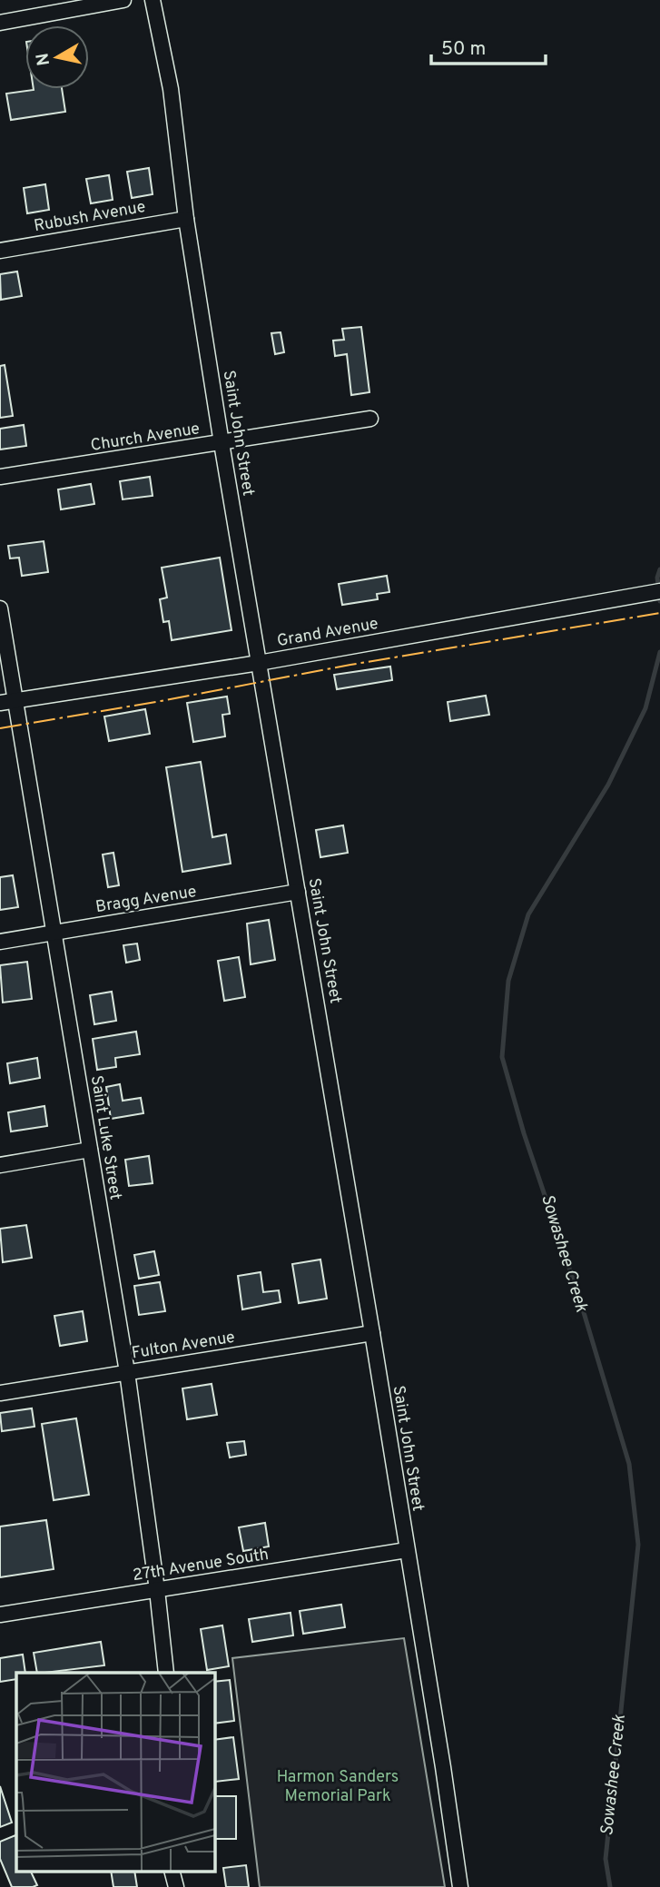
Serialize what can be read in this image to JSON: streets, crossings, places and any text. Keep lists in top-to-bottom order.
{
  "streets": {
    "street": [
      "Rubush Avenue",
      "Saint John Street",
      "Church Avenue",
      "Grand Avenue",
      "Bragg Avenue",
      "Saint Luke Street",
      "Fulton Avenue",
      "27th Avenue South"
    ]
  },
  "crossings": [
    ["Rubush Avenue", "Saint John Street"],
    ["Saint John Street", "Church Avenue"],
    ["Saint John Street", "Grand Avenue"],
    ["Saint John Street", "Bragg Avenue"],
    ["Saint John Street", "Fulton Avenue"],
    ["Saint John Street", "27th Avenue South"],
    ["Grand Avenue", "Saint Luke Street"],
    ["Bragg Avenue", "Saint Luke Street"],
    ["Saint Luke Street", "Fulton Avenue"],
    ["Saint Luke Street", "27th Avenue South"]
  ],
  "water": ["Sowashee Creek"],
  "parks": ["Harmon Sanders Memorial Park"],
  "scale_bar": "50 m",
  "north": "left"
}
